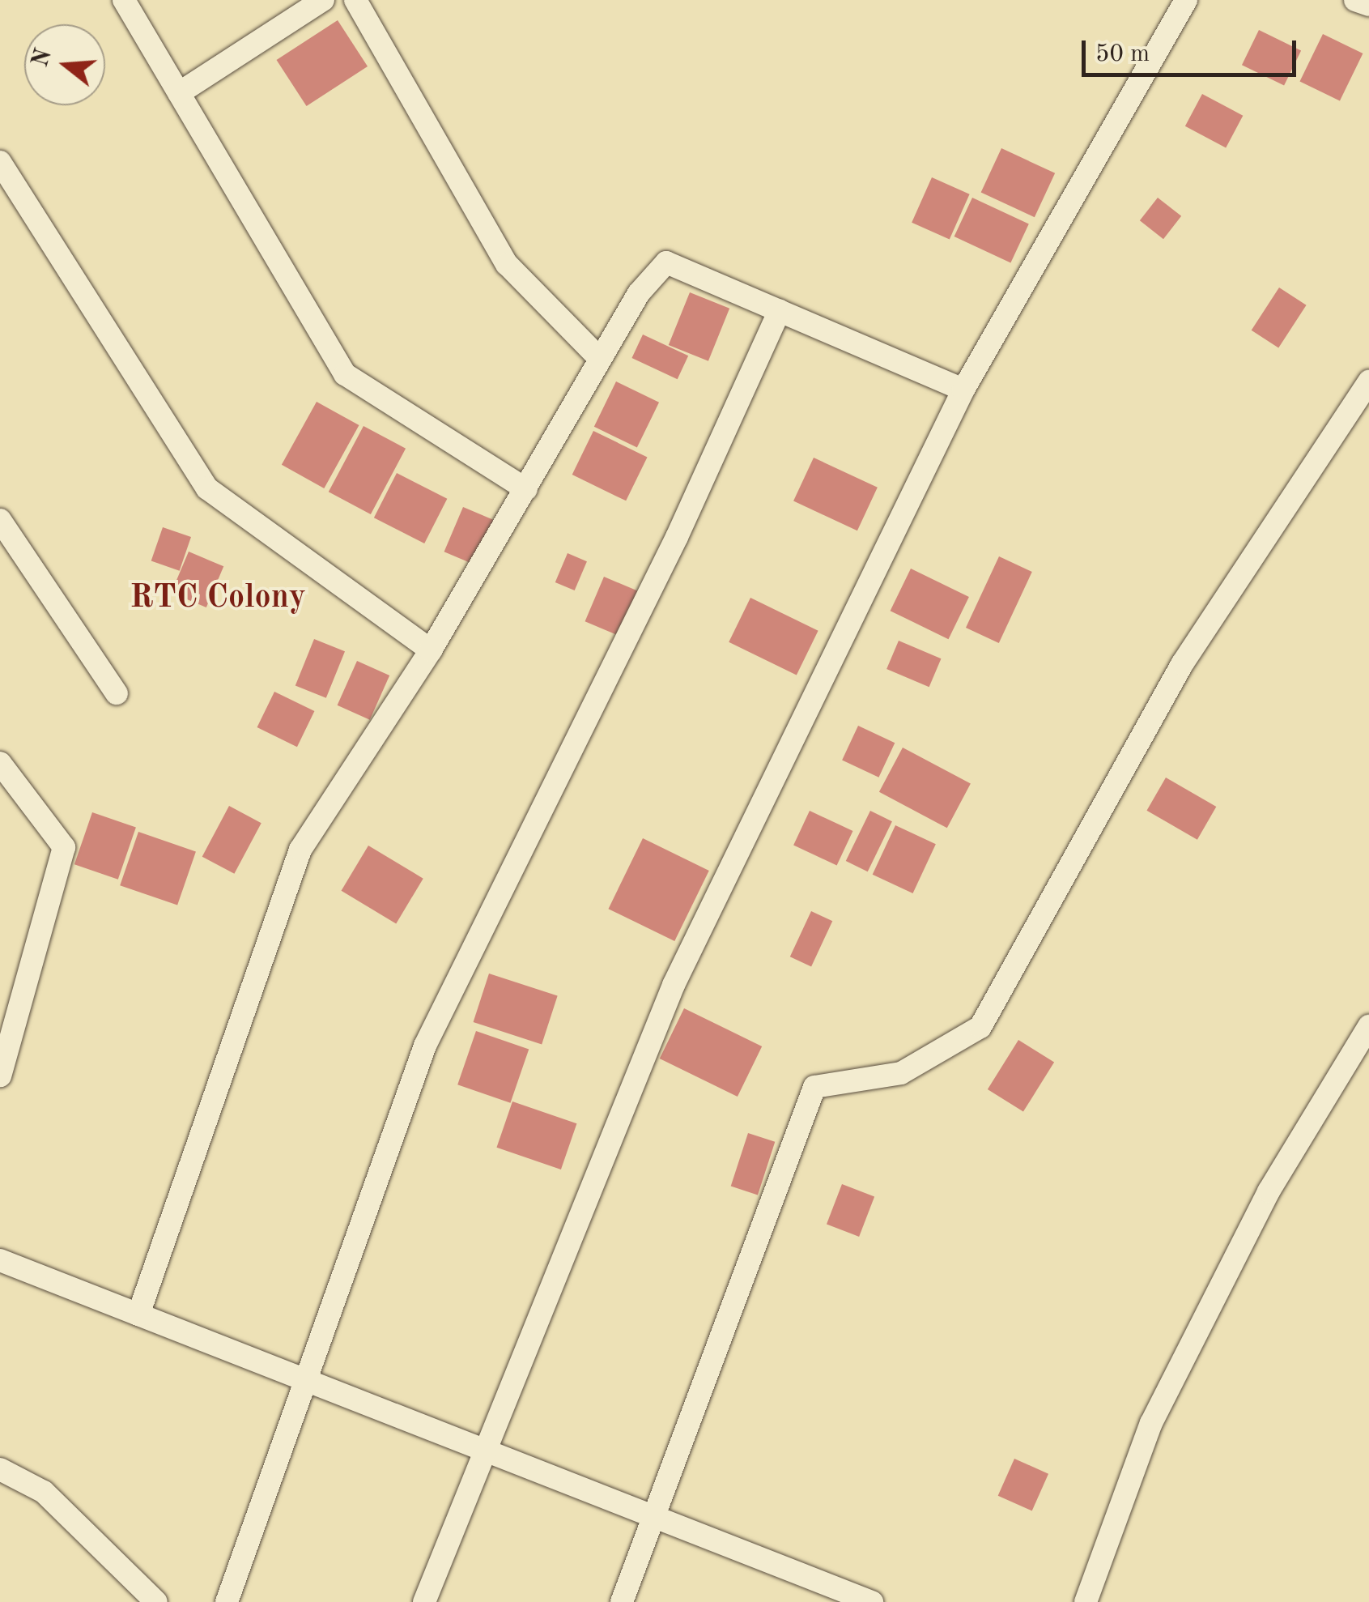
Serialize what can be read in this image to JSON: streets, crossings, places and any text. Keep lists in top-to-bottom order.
{
  "districts": ["RTC Colony"],
  "scale_bar": "50 m",
  "north": "left"
}
